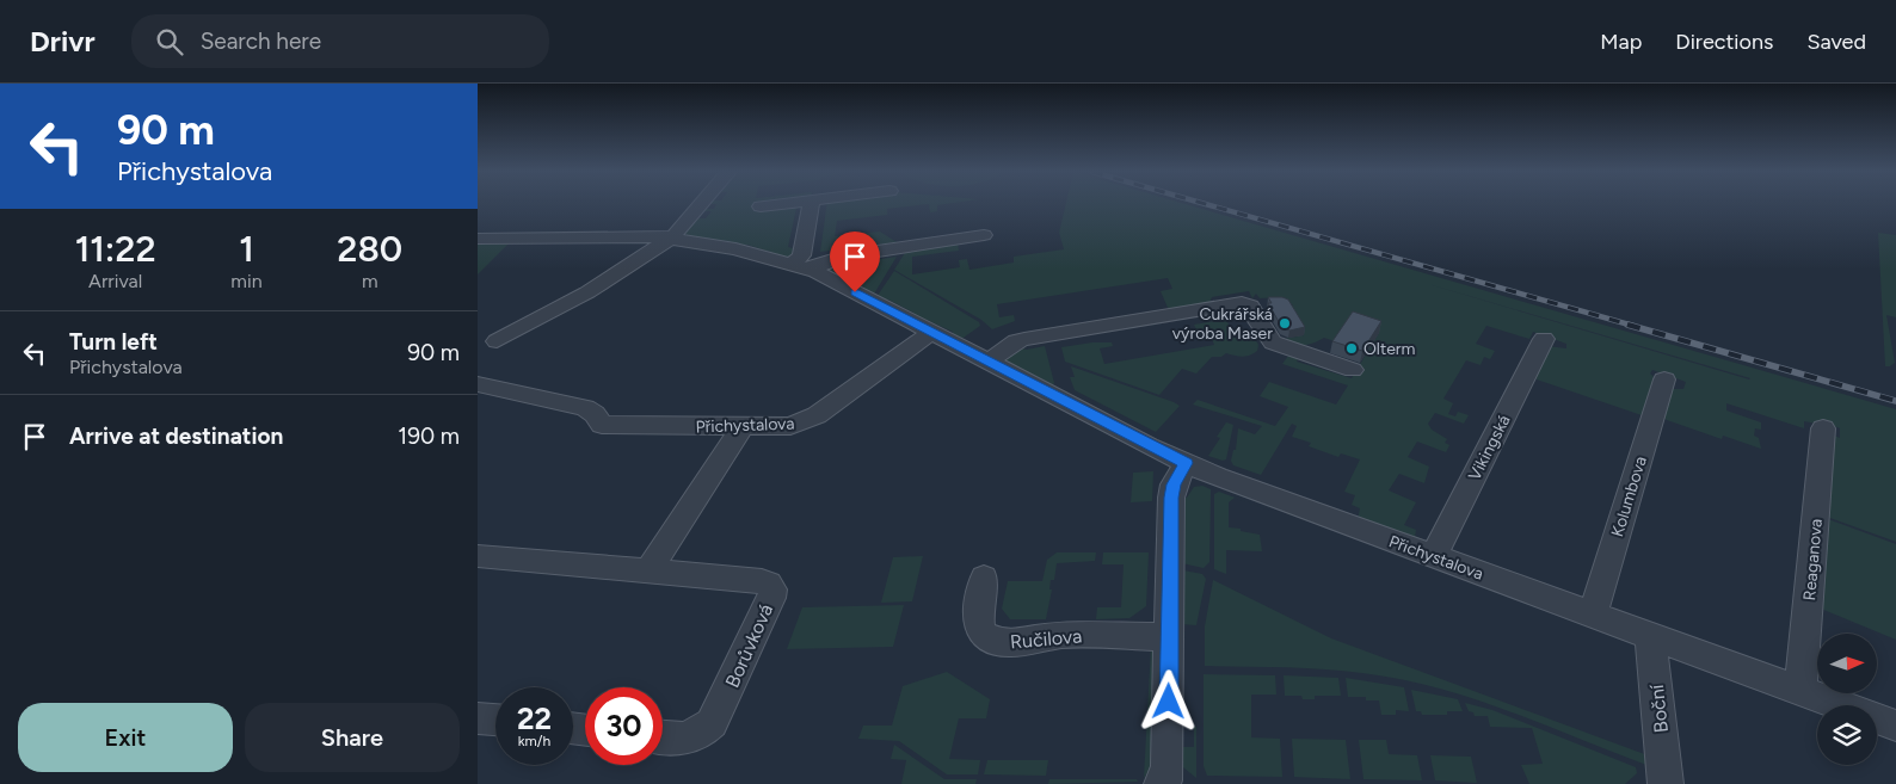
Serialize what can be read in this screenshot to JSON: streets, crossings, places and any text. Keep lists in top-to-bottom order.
{
  "streets": {
    "street": [
      "Přichystalova",
      "Vikingská",
      "Kolumbova",
      "Reaganova",
      "Ručilova",
      "Borůvková",
      "Boční"
    ]
  },
  "crossings": [
    ["Přichystalova", "Vikingská"],
    ["Přichystalova", "Kolumbova"],
    ["Přichystalova", "Reaganova"],
    ["Přichystalova", "Boční"]
  ],
  "places": ["Cukrářská výroba Maser", "Olterm"],
  "north": "right",
  "page": {
    "header": "Drivr",
    "search": "Search here",
    "nav": ["Map", "Directions", "Saved"],
    "turn": ["90 m", "Přichystalova"],
    "eta": [
      "11:22",
      "Arrival",
      "1",
      "min",
      "280",
      "m"
    ],
    "list": [
      {
        "name": "Turn left",
        "note": "Přichystalova",
        "value": "90 m"
      },
      {
        "name": "Arrive at destination",
        "value": "190 m"
      }
    ],
    "speed": "22 km/h",
    "limit": "30",
    "buttons": ["Exit", "Share"]
  }
}
